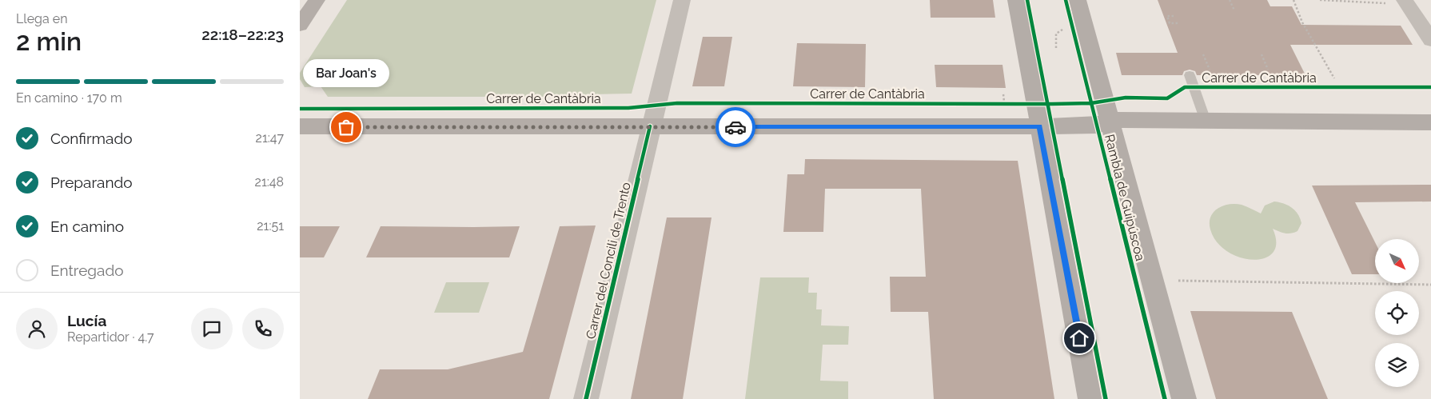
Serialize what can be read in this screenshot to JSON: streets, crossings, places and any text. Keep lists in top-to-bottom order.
{
  "streets": {
    "street": ["Rambla de Guipúscoa", "Carrer del Concili de Trento"],
    "cycle path": ["Carrer de Cantàbria"]
  },
  "places": ["Bar Joan's"],
  "north": "bottom right",
  "page": {
    "heading": ["2 min", "Llega en", "22:18–22:23"],
    "panel": ["Lucía", "Repartidor · 4.7"],
    "bubble": "Bar Joan's",
    "bar": "En camino · 170 m",
    "list": [
      ["Confirmado", "21:47"],
      ["Preparando", "21:48"],
      ["En camino", "21:51"],
      "Entregado"
    ]
  }
}
